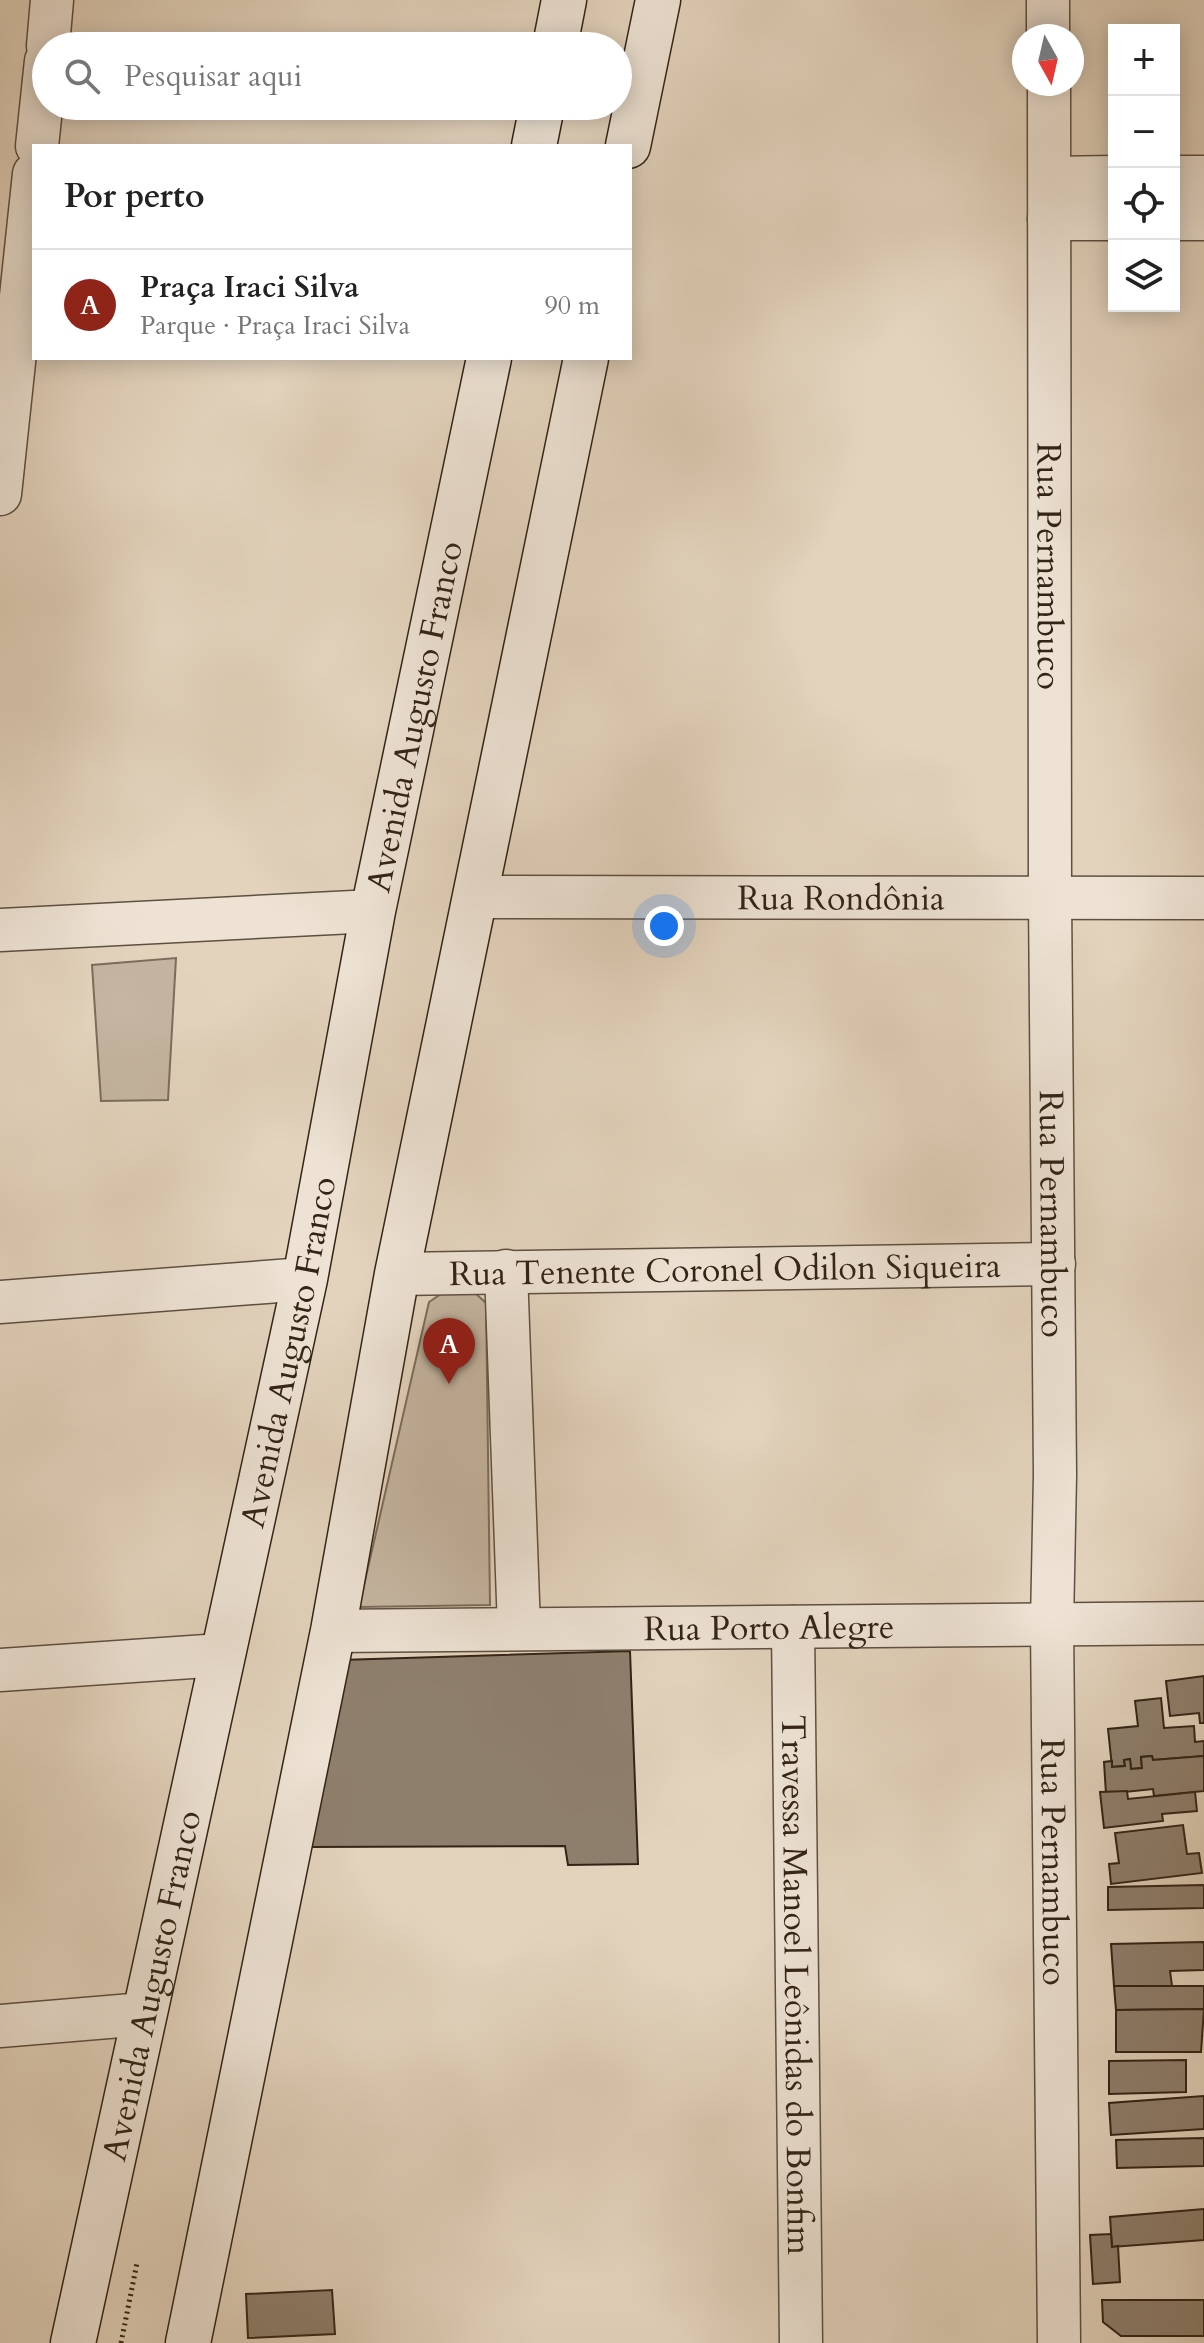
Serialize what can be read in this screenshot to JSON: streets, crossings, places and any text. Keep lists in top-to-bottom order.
{
  "streets": {
    "main road": ["Avenida Augusto Franco"],
    "street": [
      "Rua Pernambuco",
      "Rua Rondônia",
      "Rua Tenente Coronel Odilon Siqueira",
      "Rua Porto Alegre",
      "Travessa Manoel Leônidas do Bonfim"
    ]
  },
  "crossings": [
    ["Rua Pernambuco", "Rua Rondônia"],
    ["Rua Pernambuco", "Rua Tenente Coronel Odilon Siqueira"],
    ["Rua Pernambuco", "Rua Porto Alegre"],
    ["Rua Porto Alegre", "Travessa Manoel Leônidas do Bonfim"]
  ],
  "north": "bottom",
  "page": {
    "map_buttons": ["+", "−"],
    "search": "Pesquisar aqui",
    "heading": "Por perto",
    "list": [
      {
        "mark": "A",
        "name": "Praça Iraci Silva",
        "note": "Parque · Praça Iraci Silva",
        "value": "90 m"
      }
    ],
    "pins": "A"
  }
}
